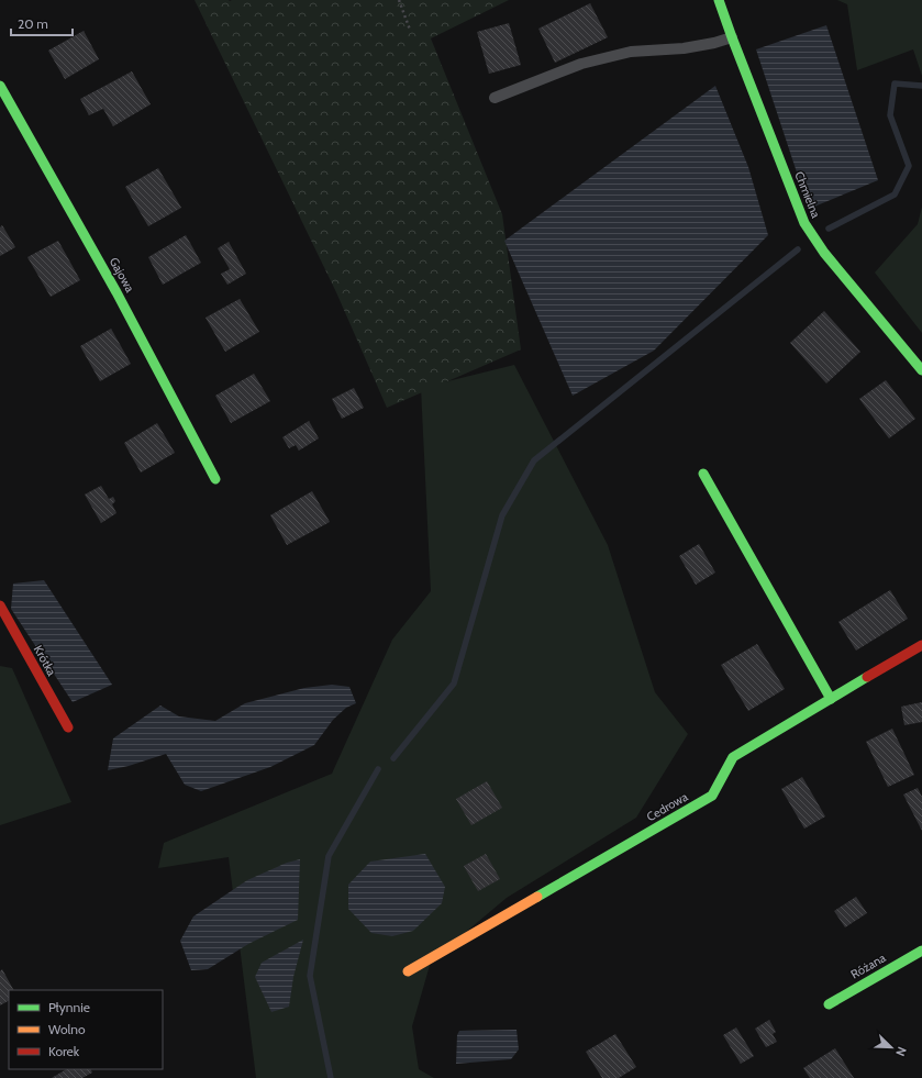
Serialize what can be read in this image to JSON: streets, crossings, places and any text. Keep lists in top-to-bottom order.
{
  "streets": {
    "street": [
      "Chmielna",
      "Gajowa",
      "Krótka",
      "Cedrowa",
      "Różana"
    ]
  },
  "legend": ["Płynnie", "Wolno", "Korek"],
  "scale_bar": "20 m",
  "north": "bottom right"
}
